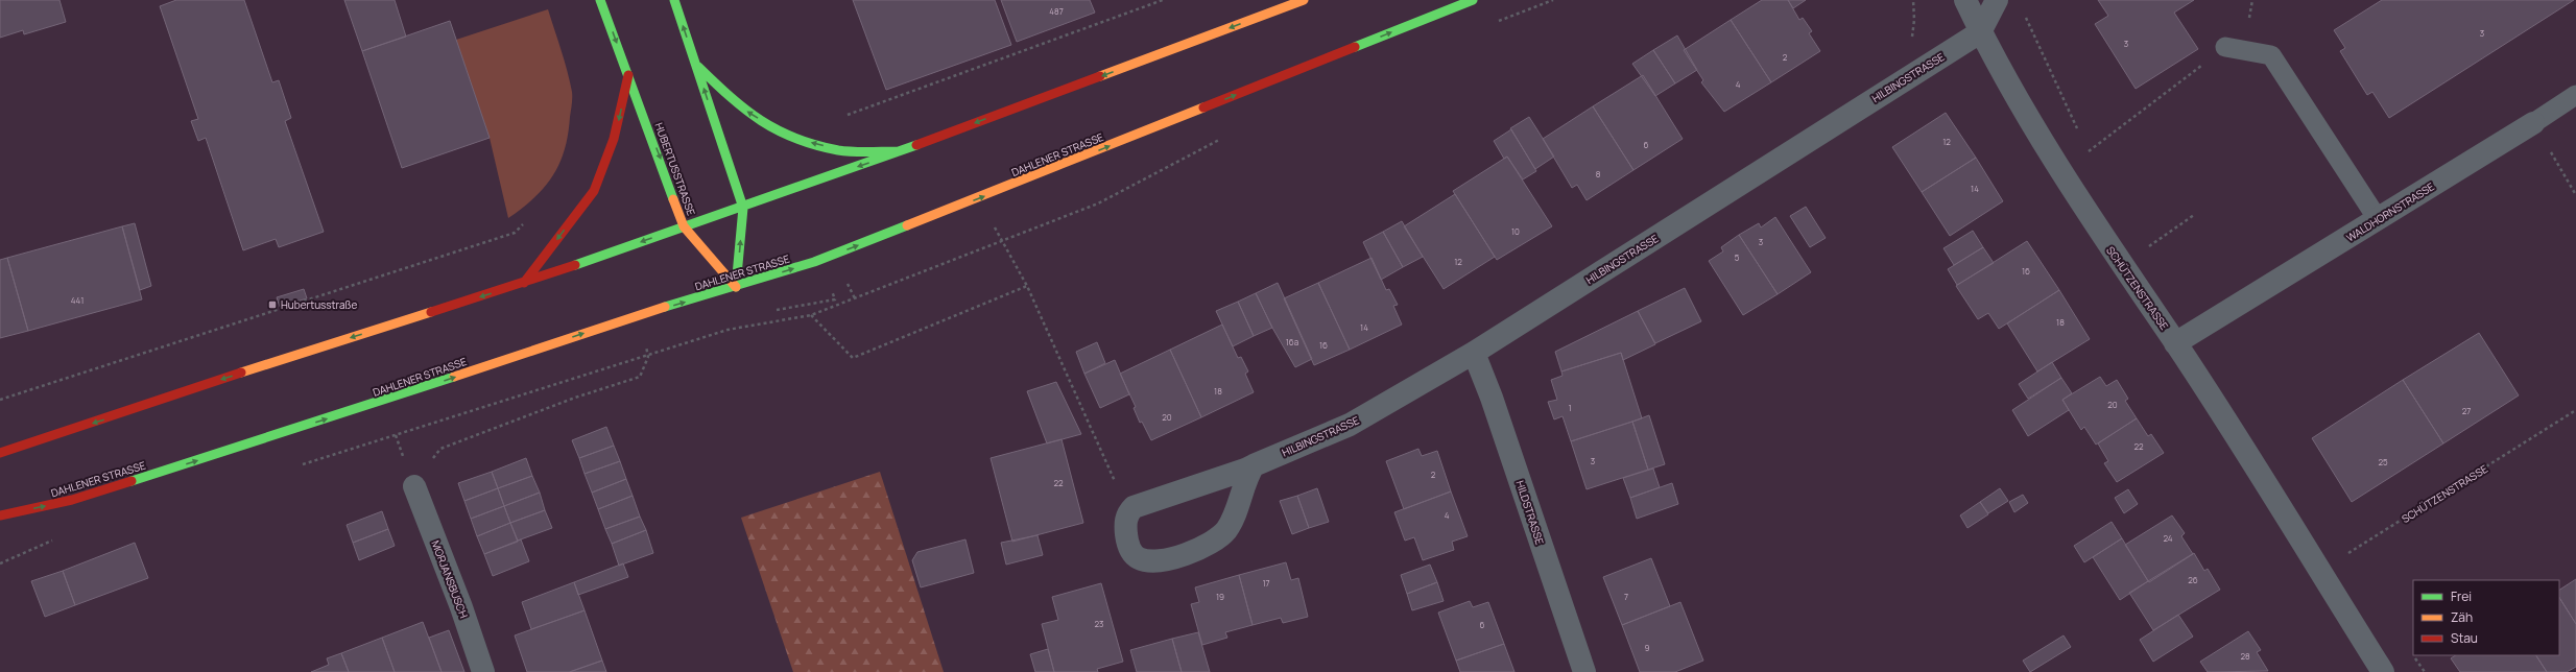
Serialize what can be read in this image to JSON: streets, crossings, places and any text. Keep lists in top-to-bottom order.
{
  "streets": {
    "main road": ["DAHLENER STRASSE", "HUBERTUSSTRASSE"],
    "street": [
      "HILBINGSTRASSE",
      "WALDHORNSTRASSE",
      "SCHÜTZENSTRASSE",
      "HILDSTRASSE",
      "MORJANSBUSCH"
    ]
  },
  "crossings": [
    ["HILBINGSTRASSE", "SCHÜTZENSTRASSE"],
    ["HILBINGSTRASSE", "HILDSTRASSE"],
    ["DAHLENER STRASSE", "HUBERTUSSTRASSE"],
    ["WALDHORNSTRASSE", "SCHÜTZENSTRASSE"]
  ],
  "places": {
    "transit": ["Hubertusstraße"]
  },
  "house_numbers": [
    "487",
    "3",
    "3",
    "2",
    "4",
    "12",
    "6",
    "8",
    "14",
    "10",
    "3",
    "5",
    "12",
    "16",
    "441",
    "18",
    "14",
    "16a",
    "16",
    "18",
    "20",
    "1",
    "27",
    "20",
    "22",
    "3",
    "25",
    "2",
    "22",
    "4",
    "24",
    "26",
    "17",
    "19",
    "7",
    "23",
    "6",
    "9",
    "28"
  ],
  "legend": ["Frei", "Zäh", "Stau"]
}
